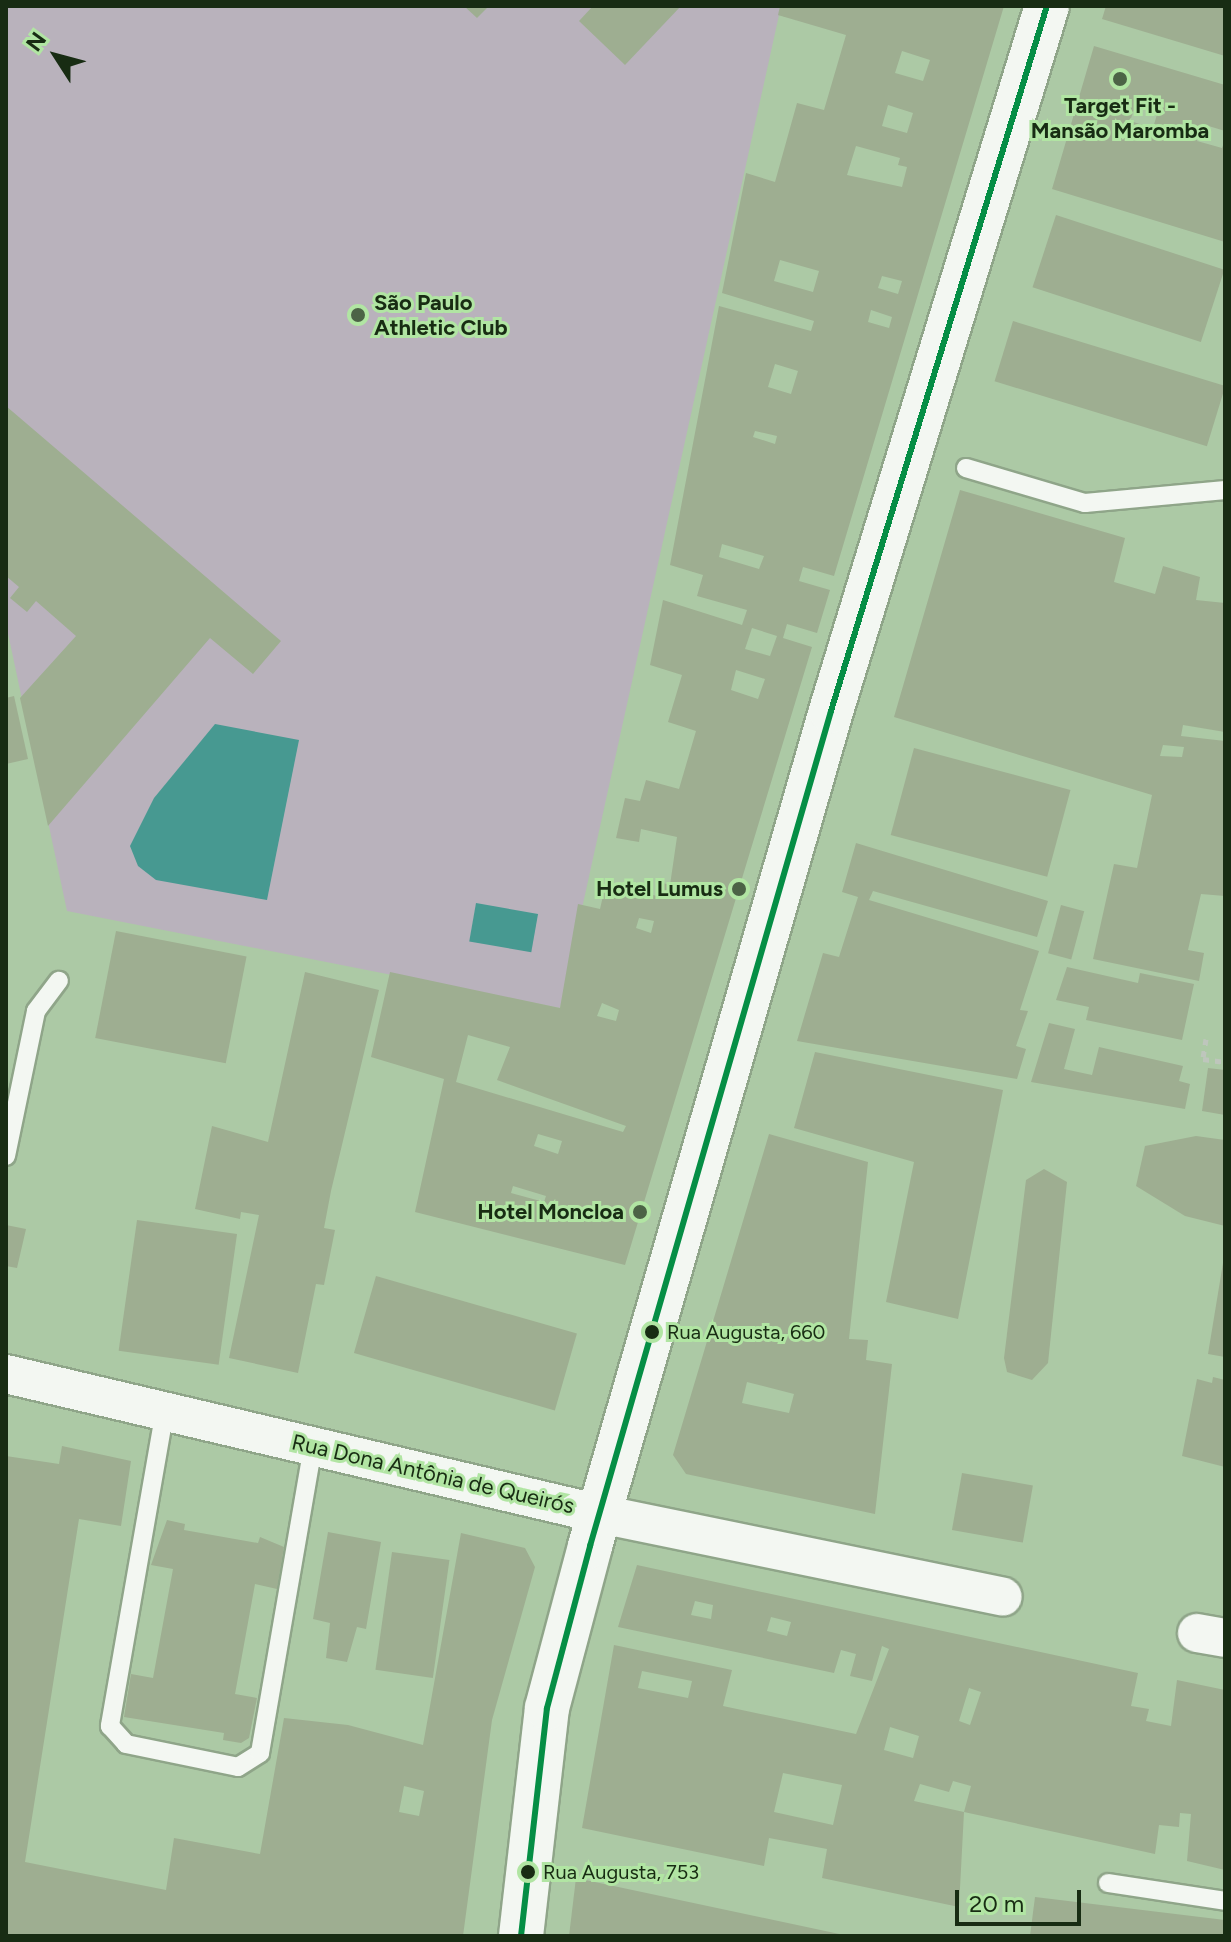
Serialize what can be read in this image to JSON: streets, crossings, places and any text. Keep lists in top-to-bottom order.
{
  "streets": {
    "street": ["Rua Dona Antônia de Queirós"]
  },
  "places": [
    "Target Fit - Mansão Maromba",
    "São Paulo Athletic Club",
    "Hotel Lumus",
    "Hotel Moncloa",
    "Rua Augusta, 660",
    "Rua Augusta, 753"
  ],
  "scale_bar": "20 m",
  "north": "top left"
}
